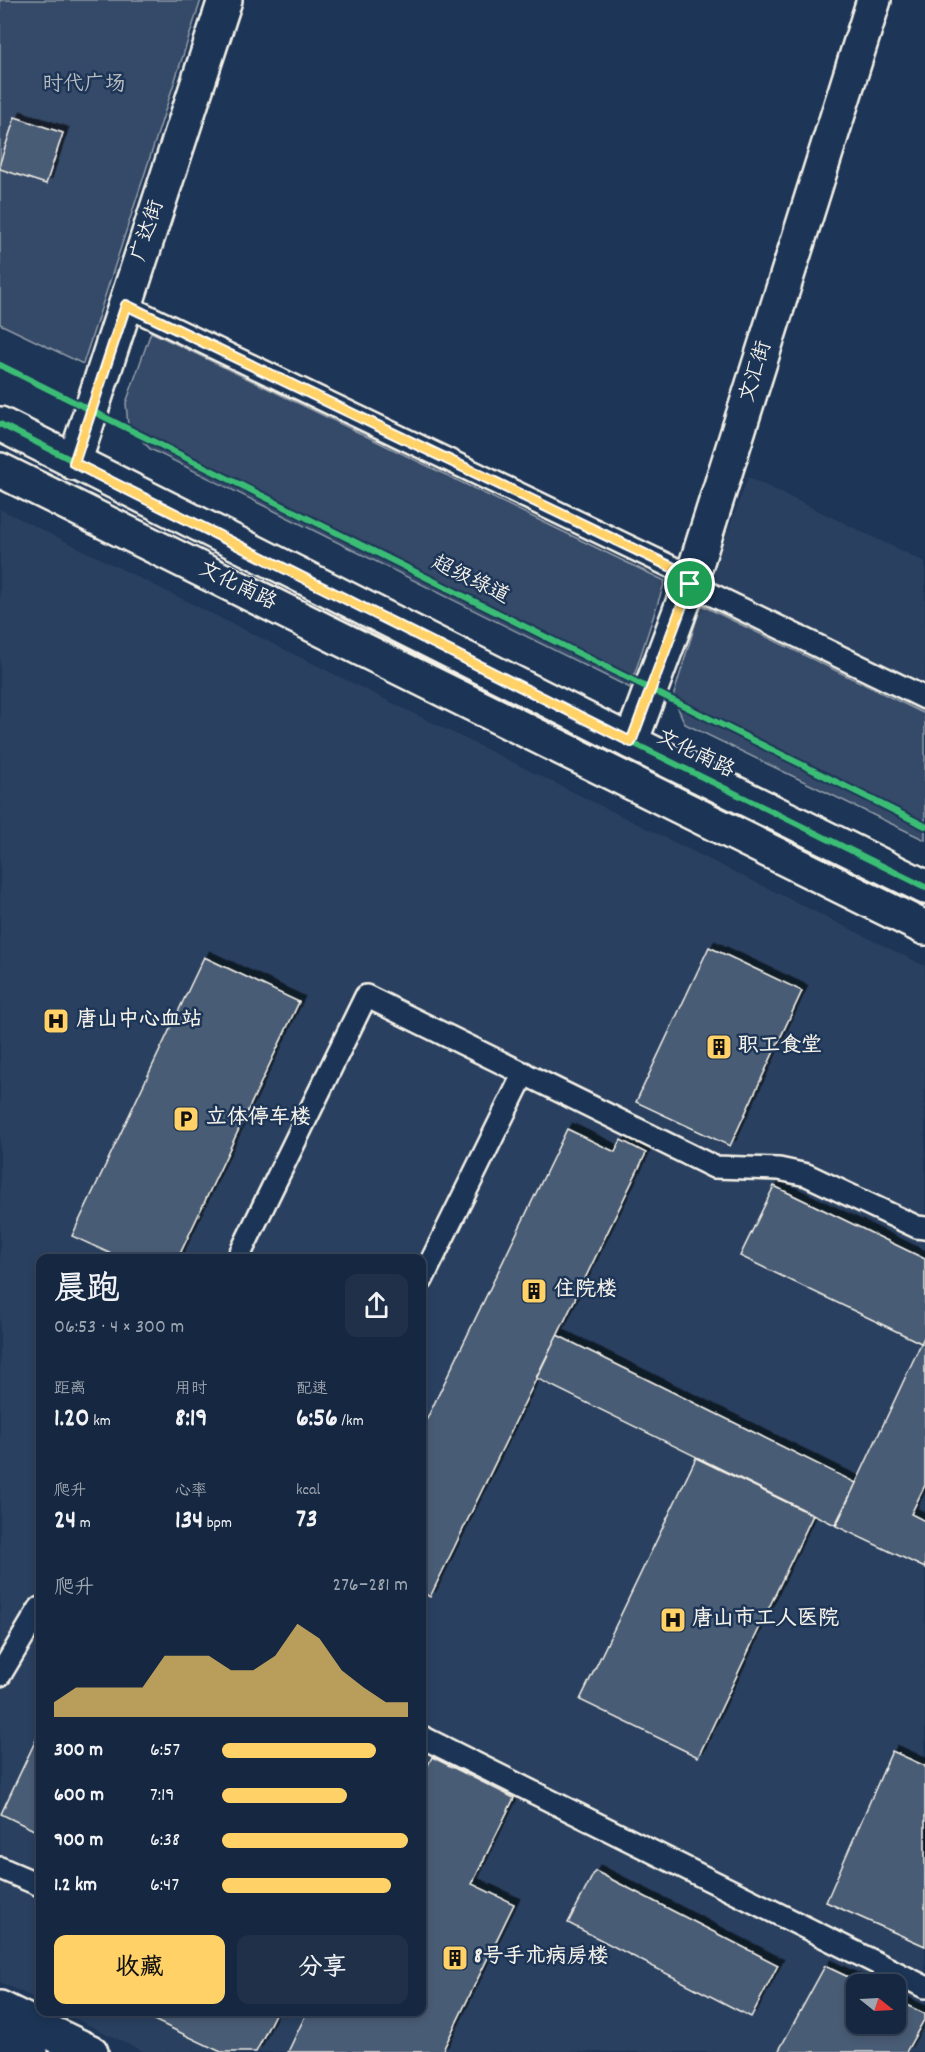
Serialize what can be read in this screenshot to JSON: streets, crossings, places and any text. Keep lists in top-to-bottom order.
{
  "streets": {
    "street": ["广达街", "文汇街", "文化南路"],
    "cycle path": ["超级绿道"]
  },
  "crossings": [
    ["广达街", "文化南路"],
    ["文汇街", "文化南路"]
  ],
  "parks": ["时代广场"],
  "places": {
    "hospital": ["唐山中心血站", "唐山市工人医院"],
    "building": ["职工食堂", "住院楼", "8号手术病房楼"],
    "parking": ["立体停车楼"]
  },
  "north": "right",
  "page": {
    "heading": ["晨跑", "06:53 · 4 × 300 m"],
    "stats": [
      ["距离", "1.20 km"],
      ["用时", "8:19"],
      ["配速", "6:56 /km"],
      ["爬升", "24 m"],
      ["心率", "134 bpm"],
      ["kcal", "73"]
    ],
    "chart": ["爬升", "276–281 m"],
    "list": [
      {
        "name": "300 m",
        "note": "6:57"
      },
      {
        "name": "600 m",
        "note": "7:19"
      },
      {
        "name": "900 m",
        "note": "6:38"
      },
      {
        "name": "1.2 km",
        "note": "6:47"
      }
    ],
    "buttons": ["收藏", "分享"]
  }
}
